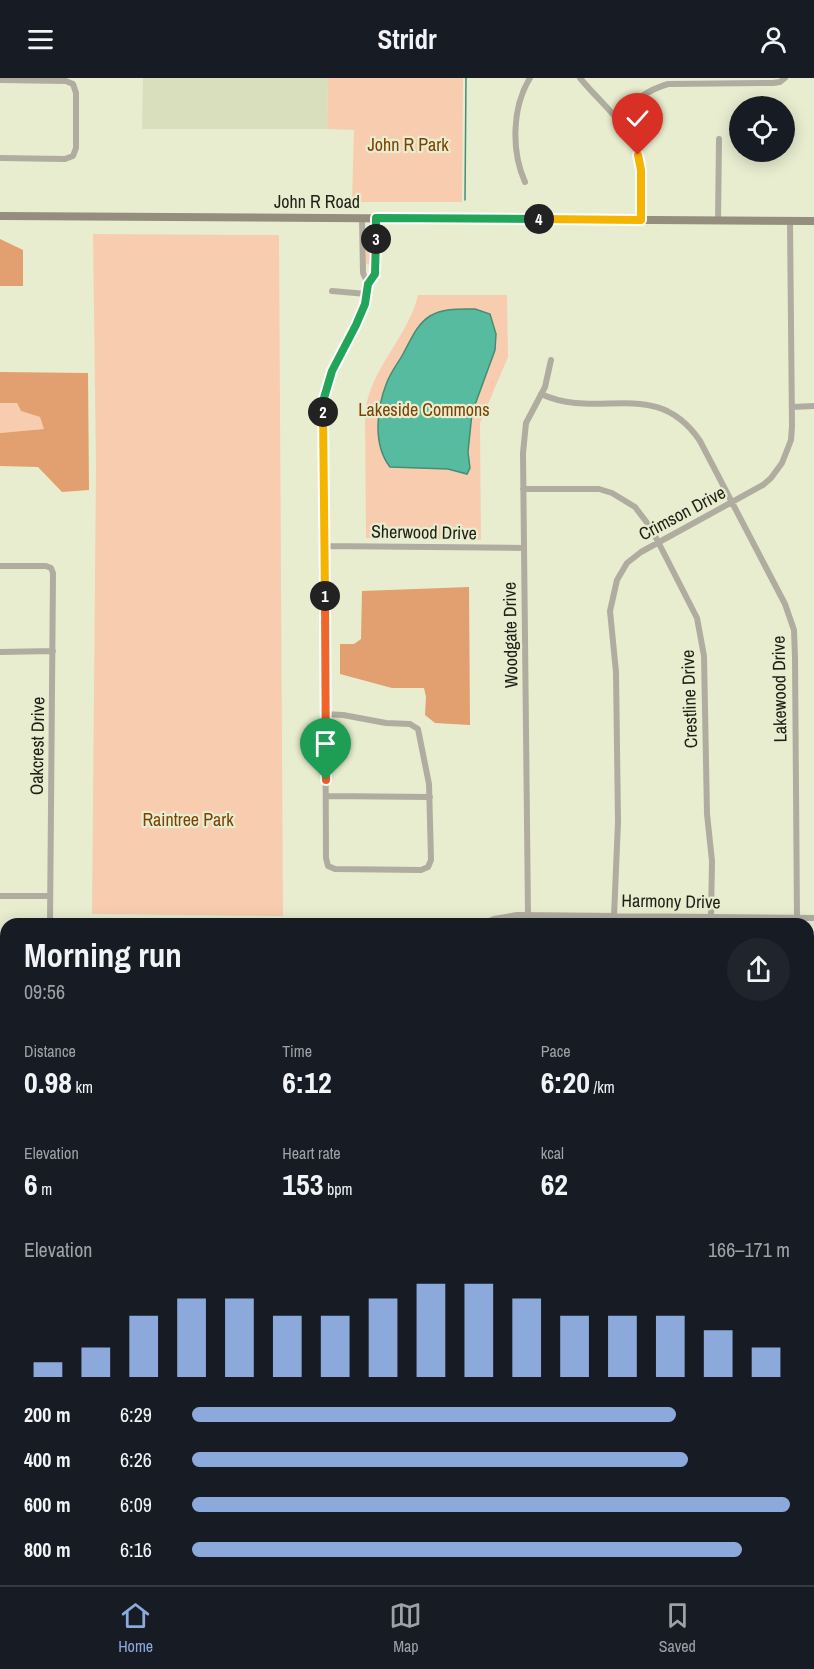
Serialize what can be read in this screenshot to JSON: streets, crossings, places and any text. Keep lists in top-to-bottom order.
{
  "streets": {
    "main road": ["John R Road"],
    "street": [
      "Crimson Drive",
      "Sherwood Drive",
      "Woodgate Drive",
      "Lakewood Drive",
      "Crestline Drive",
      "Oakcrest Drive",
      "Harmony Drive"
    ]
  },
  "crossings": [
    ["John R Road", "Crimson Drive"],
    ["Crimson Drive", "Lakewood Drive"],
    ["Crimson Drive", "Crestline Drive"],
    ["Crimson Drive", "Harmony Drive"],
    ["Sherwood Drive", "Woodgate Drive"],
    ["Woodgate Drive", "Lakewood Drive"],
    ["Woodgate Drive", "Crestline Drive"],
    ["Woodgate Drive", "Harmony Drive"],
    ["Lakewood Drive", "Harmony Drive"],
    ["Crestline Drive", "Harmony Drive"]
  ],
  "parks": ["John R Park", "Lakeside Commons", "Raintree Park"],
  "page": {
    "header": "Stridr",
    "pins": [
      "4",
      "3",
      "2",
      "1"
    ],
    "heading": ["Morning run", "09:56"],
    "stats": [
      ["Distance", "0.98 km"],
      ["Time", "6:12"],
      ["Pace", "6:20 /km"],
      ["Elevation", "6 m"],
      ["Heart rate", "153 bpm"],
      ["kcal", "62"]
    ],
    "chart": ["Elevation", "166–171 m"],
    "list": [
      {
        "name": "200 m",
        "note": "6:29"
      },
      {
        "name": "400 m",
        "note": "6:26"
      },
      {
        "name": "600 m",
        "note": "6:09"
      },
      {
        "name": "800 m",
        "note": "6:16"
      }
    ],
    "tabs": ["Home", "Map", "Saved"]
  }
}
